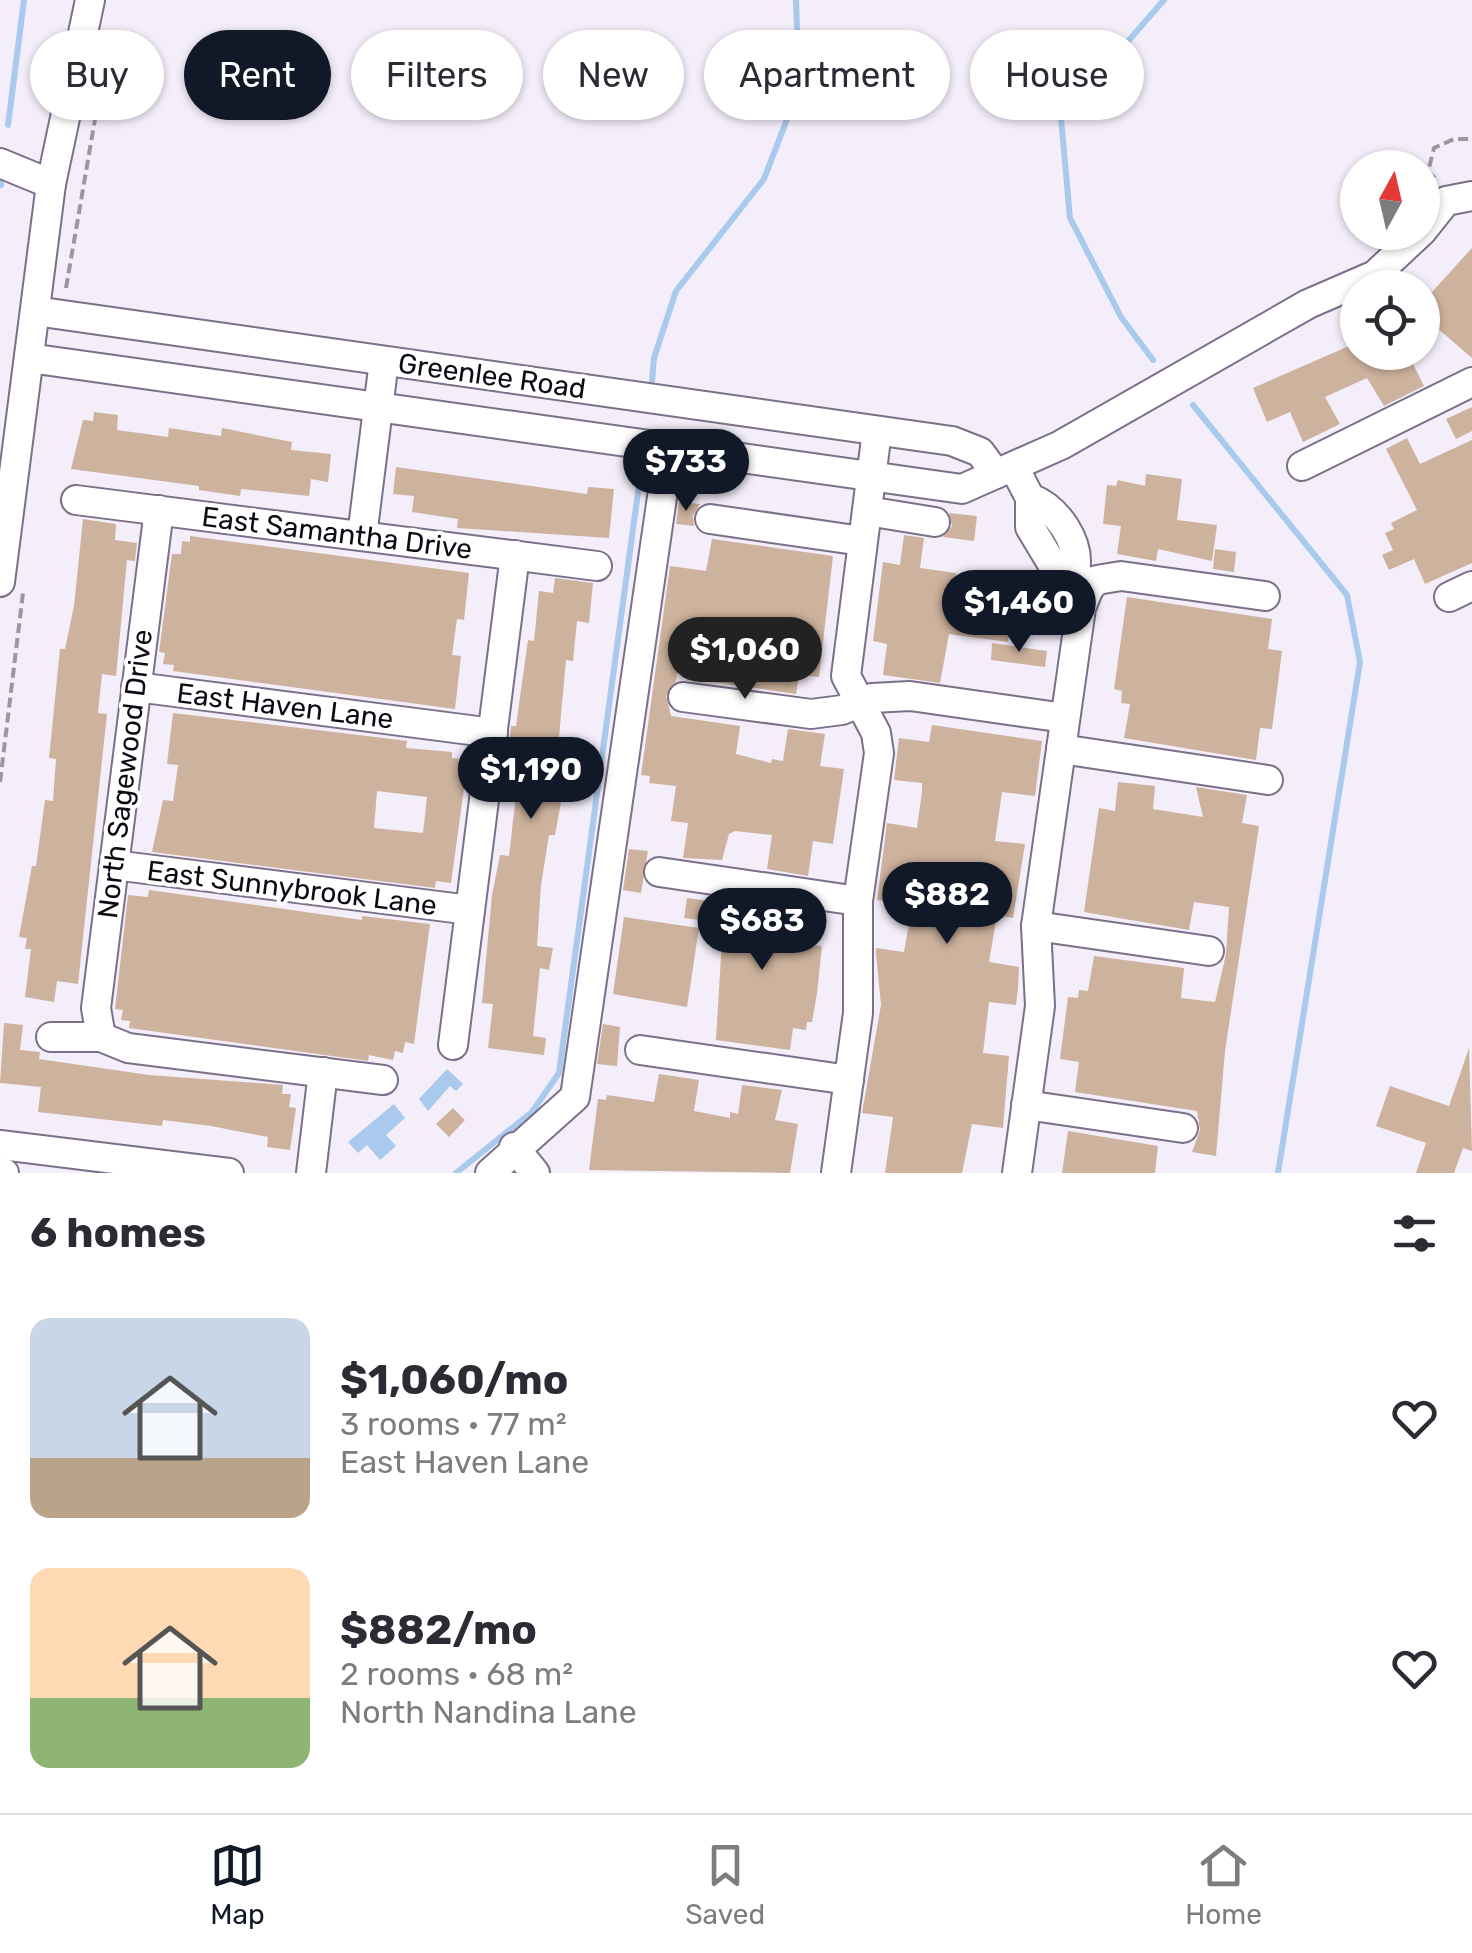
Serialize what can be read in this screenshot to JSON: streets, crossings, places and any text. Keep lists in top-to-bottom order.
{
  "streets": {
    "street": [
      "Greenlee Road",
      "East Samantha Drive",
      "East Haven Lane",
      "North Sagewood Drive",
      "East Sunnybrook Lane"
    ]
  },
  "crossings": [
    ["East Samantha Drive", "North Sagewood Drive"],
    ["East Haven Lane", "North Sagewood Drive"],
    ["North Sagewood Drive", "East Sunnybrook Lane"]
  ],
  "north": "top",
  "page": {
    "chip": [
      "Buy",
      "Rent",
      "Filters",
      "New",
      "Apartment",
      "House"
    ],
    "price": [
      "$733",
      "$1,460",
      "$1,060",
      "$1,190",
      "$882",
      "$683"
    ],
    "heading": "6 homes",
    "list": [
      {
        "name": "$1,060/mo",
        "note": "3 rooms · 77 m² · East Haven Lane"
      },
      {
        "name": "$882/mo",
        "note": "2 rooms · 68 m² · North Nandina Lane"
      }
    ],
    "tabs": ["Map", "Saved", "Home"]
  }
}
